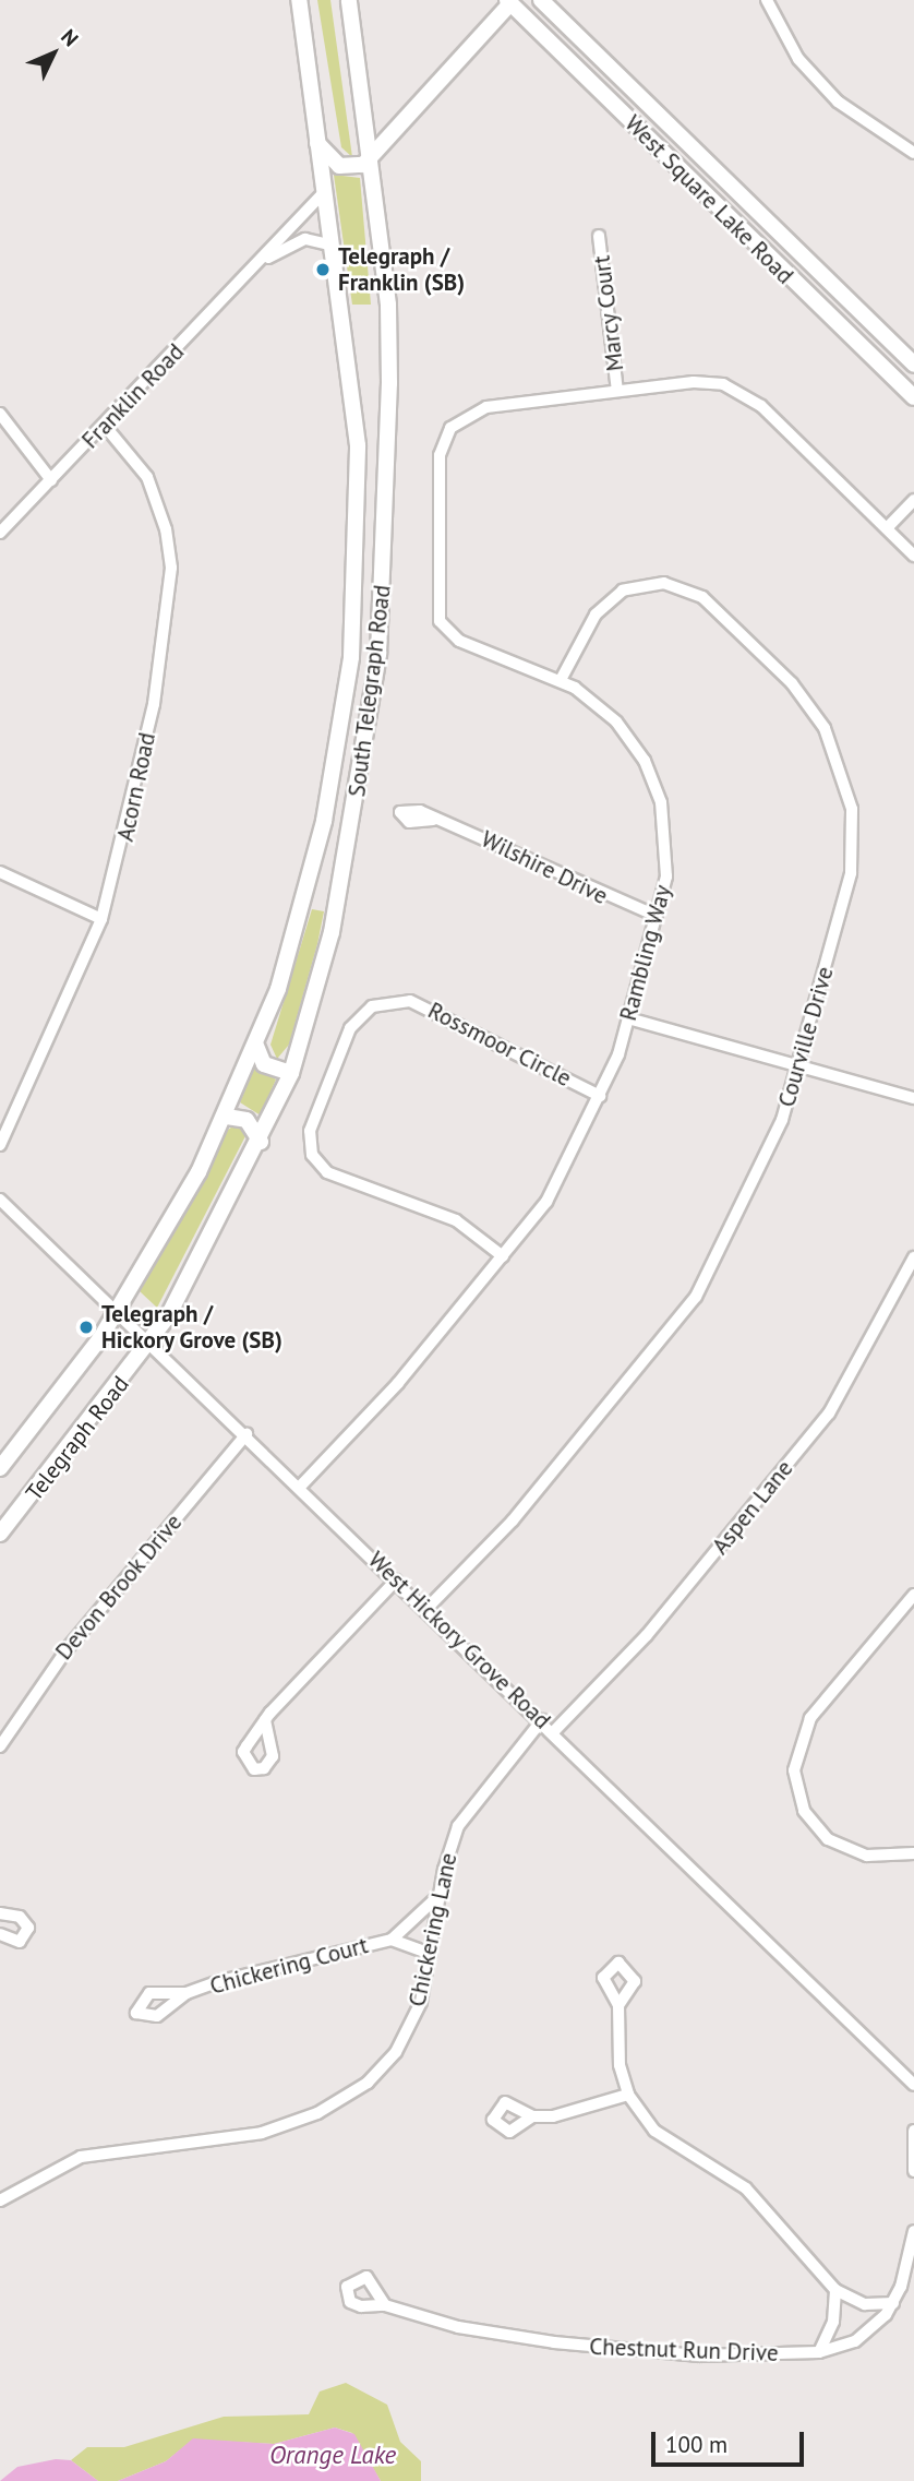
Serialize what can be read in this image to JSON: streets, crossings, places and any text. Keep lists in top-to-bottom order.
{
  "streets": {
    "highway": ["West Square Lake Road", "South Telegraph Road", "Telegraph Road"],
    "street": [
      "Marcy Court",
      "Franklin Road",
      "Acorn Road",
      "Wilshire Drive",
      "Rambling Way",
      "Courville Drive",
      "Rossmoor Circle",
      "Aspen Lane",
      "Devon Brook Drive",
      "West Hickory Grove Road",
      "Chickering Lane",
      "Chickering Court",
      "Chestnut Run Drive"
    ]
  },
  "crossings": [
    ["Marcy Court", "Rambling Way"],
    ["Franklin Road", "South Telegraph Road"],
    ["Franklin Road", "Acorn Road"],
    ["South Telegraph Road", "Telegraph Road"],
    ["South Telegraph Road", "West Hickory Grove Road"],
    ["Wilshire Drive", "Rambling Way"],
    ["Rambling Way", "Courville Drive"],
    ["Rambling Way", "Rossmoor Circle"],
    ["Rambling Way", "West Hickory Grove Road"],
    ["Courville Drive", "West Hickory Grove Road"],
    ["Telegraph Road", "West Hickory Grove Road"],
    ["Aspen Lane", "West Hickory Grove Road"],
    ["Devon Brook Drive", "West Hickory Grove Road"],
    ["West Hickory Grove Road", "Chickering Lane"],
    ["Chickering Lane", "Chickering Court"]
  ],
  "water": ["Orange Lake"],
  "places": ["Telegraph / Franklin (SB)", "Telegraph / Hickory Grove (SB)"],
  "scale_bar": "100 m",
  "north": "top right"
}
